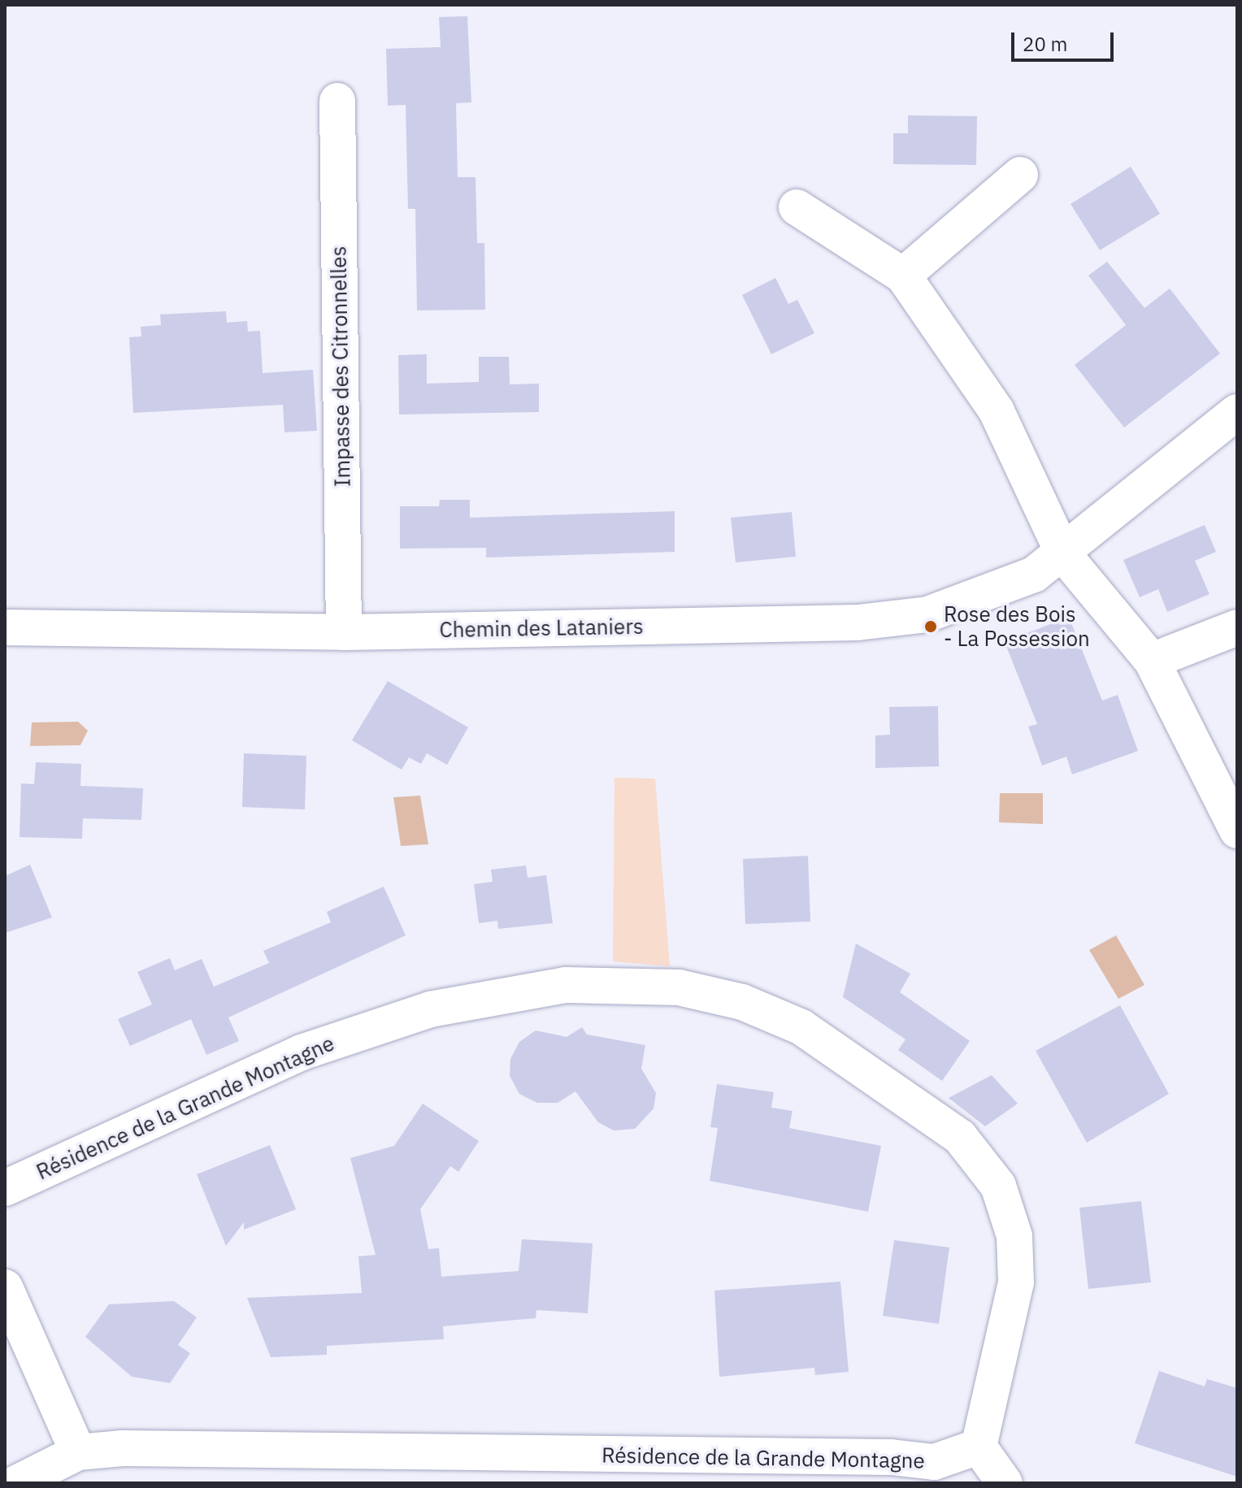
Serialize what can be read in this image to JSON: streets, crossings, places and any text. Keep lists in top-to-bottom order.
{
  "streets": {
    "street": ["Impasse des Citronnelles", "Chemin des Lataniers", "Résidence de la Grande Montagne"]
  },
  "crossings": [
    ["Impasse des Citronnelles", "Chemin des Lataniers"]
  ],
  "places": ["Rose des Bois - La Possession"],
  "scale_bar": "20 m"
}
